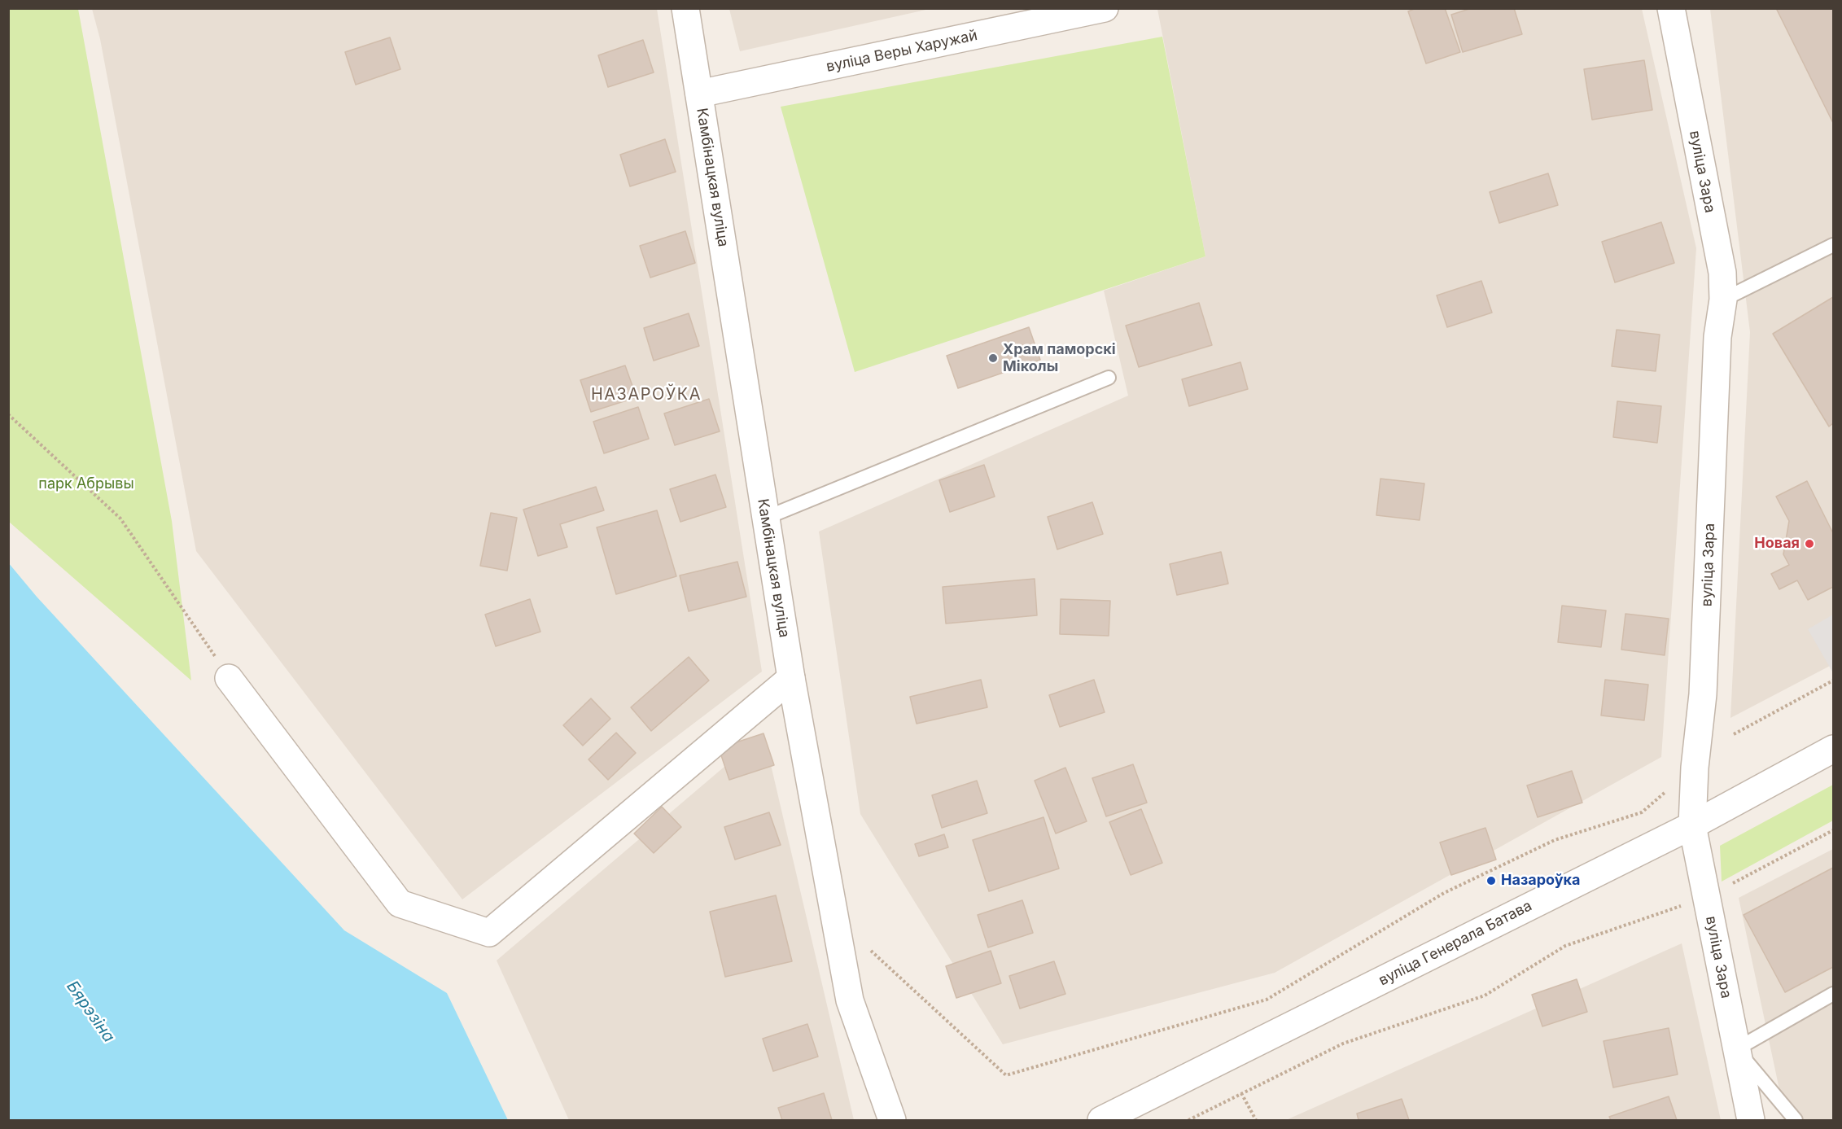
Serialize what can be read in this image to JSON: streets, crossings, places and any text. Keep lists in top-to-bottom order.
{
  "streets": {
    "street": [
      "вуліца Веры Харужай",
      "вуліца Зара",
      "Камбінацкая вуліца",
      "вуліца Генерала Батава"
    ]
  },
  "crossings": [
    ["вуліца Веры Харужай", "Камбінацкая вуліца"],
    ["вуліца Зара", "вуліца Генерала Батава"]
  ],
  "districts": ["НАЗАРОЎКА"],
  "water": ["Бярэзіна"],
  "parks": ["парк Абрывы"],
  "places": ["Храм паморскі Міколы", "Новая", "Назароўка"]
}
